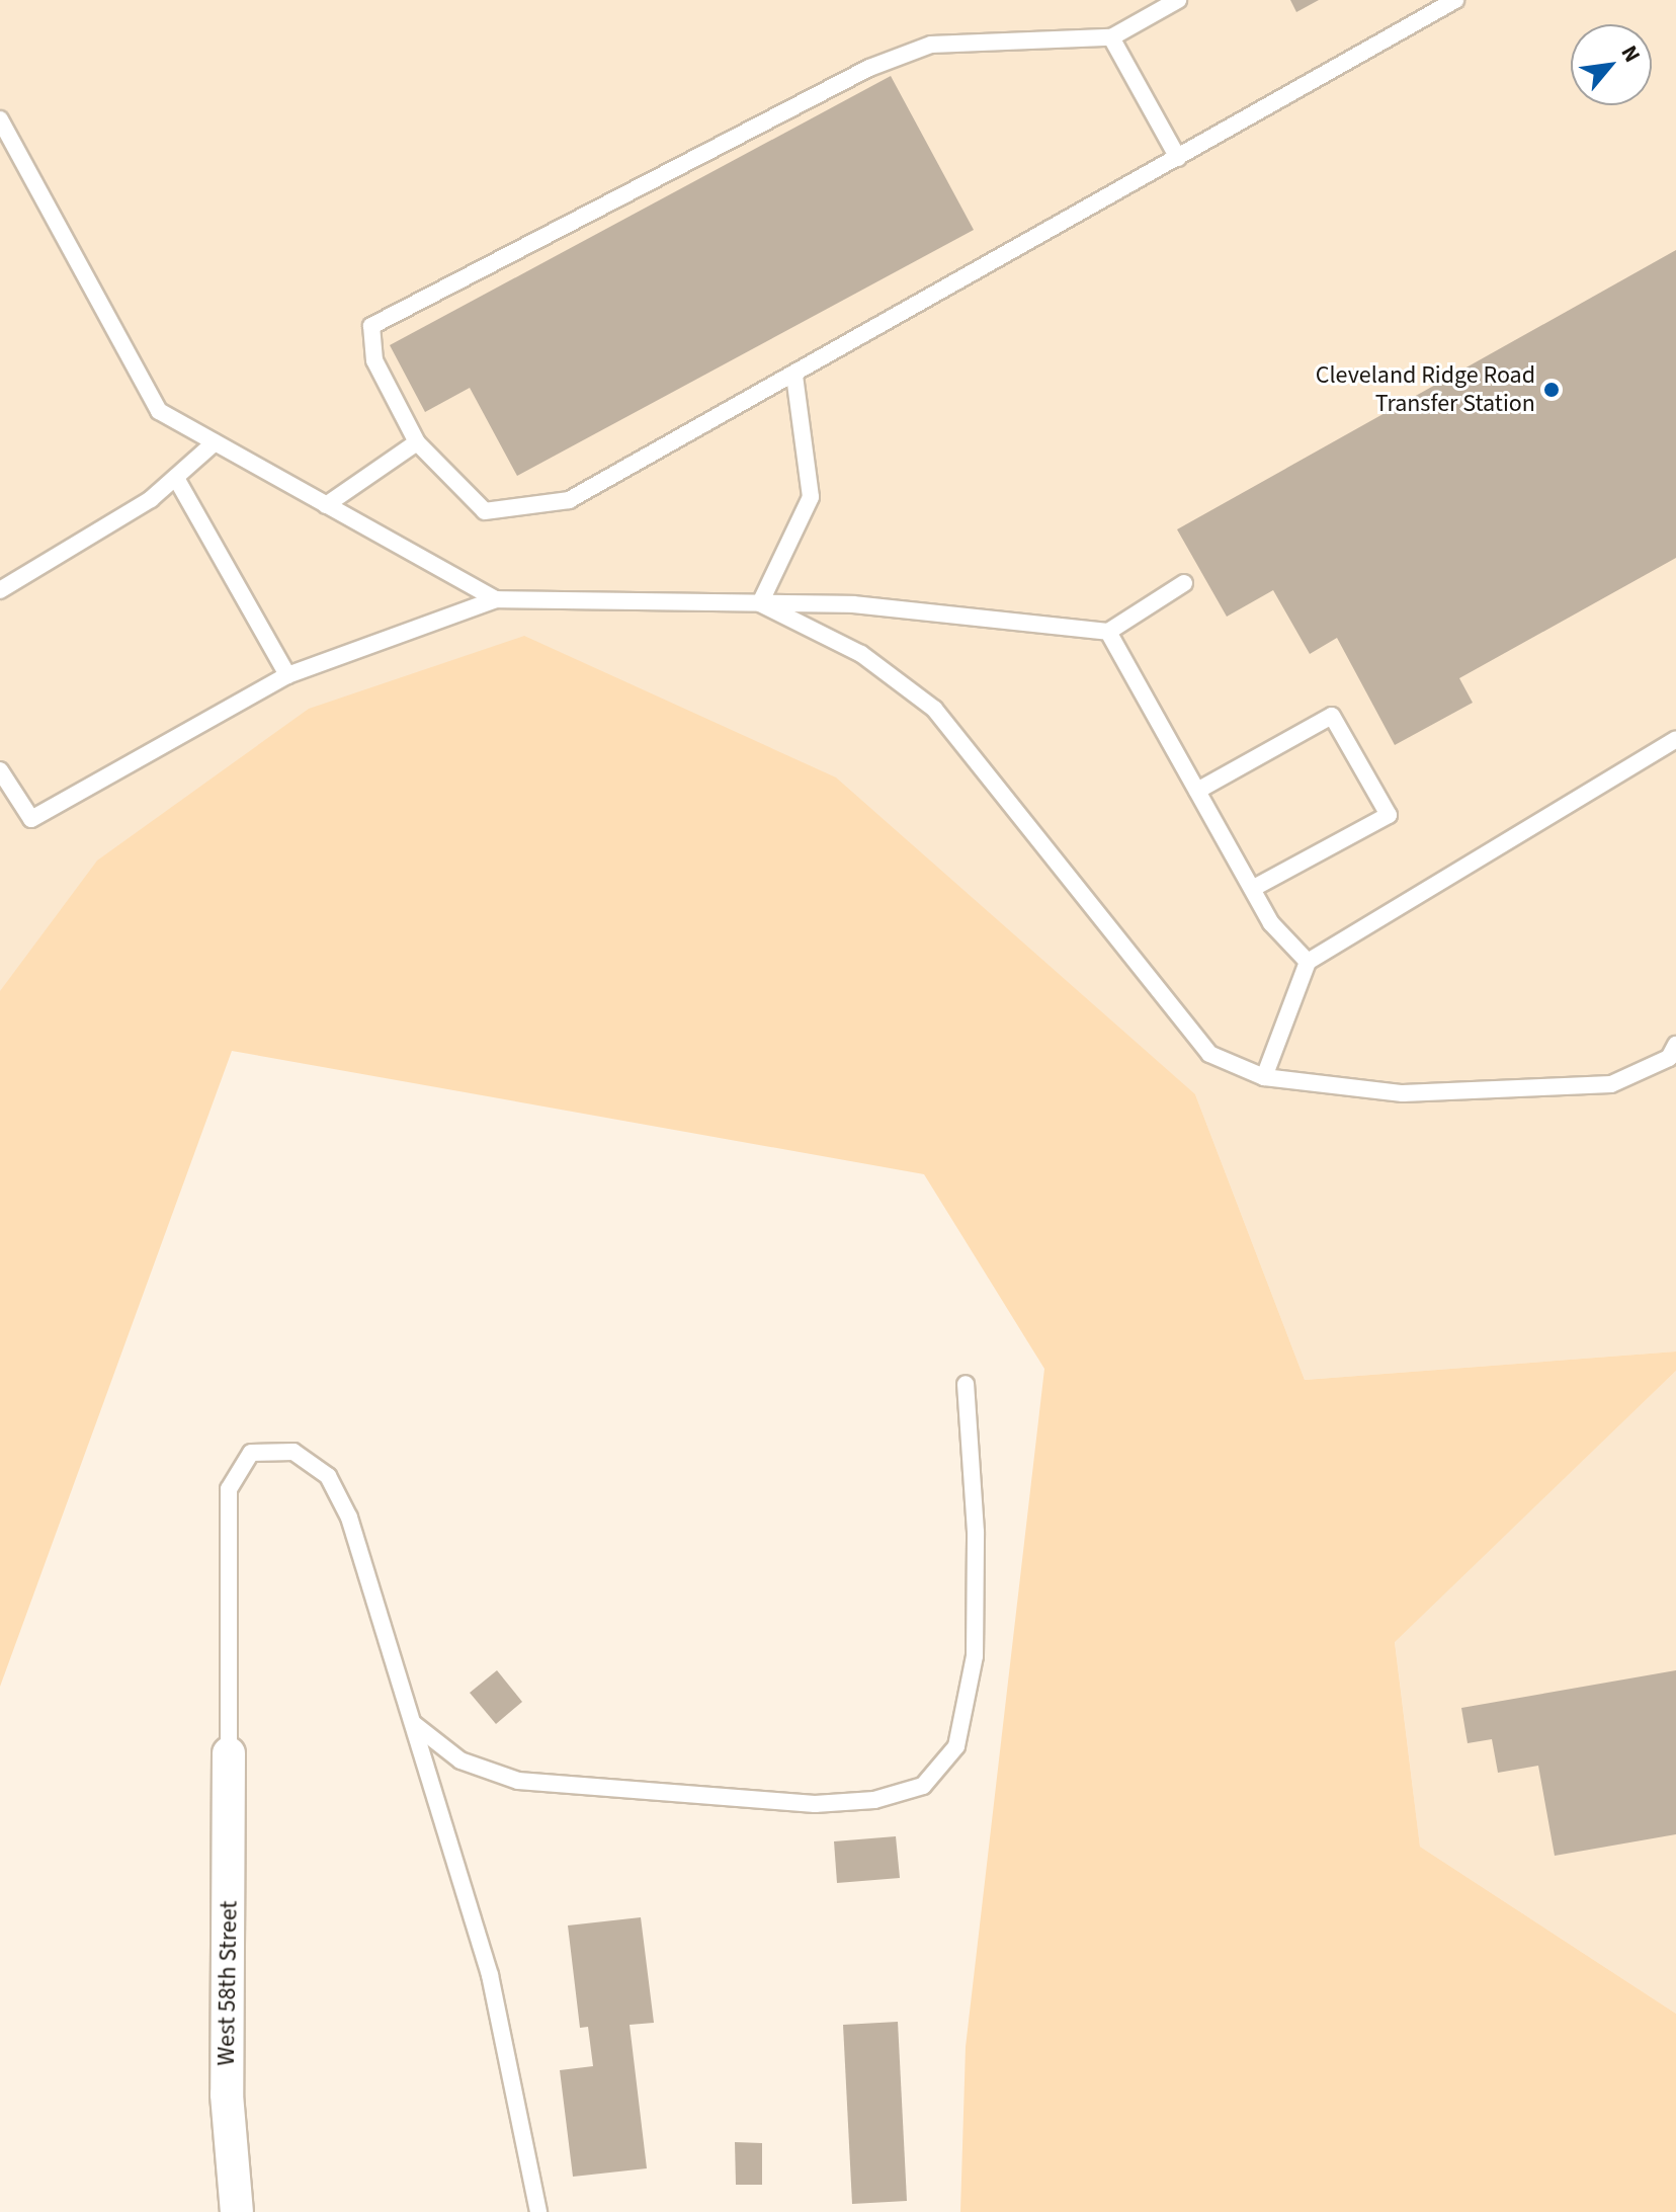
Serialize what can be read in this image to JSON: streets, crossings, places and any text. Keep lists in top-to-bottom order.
{
  "streets": {
    "street": ["West 58th Street"]
  },
  "places": ["Cleveland Ridge Road Transfer Station"],
  "north": "top right"
}
